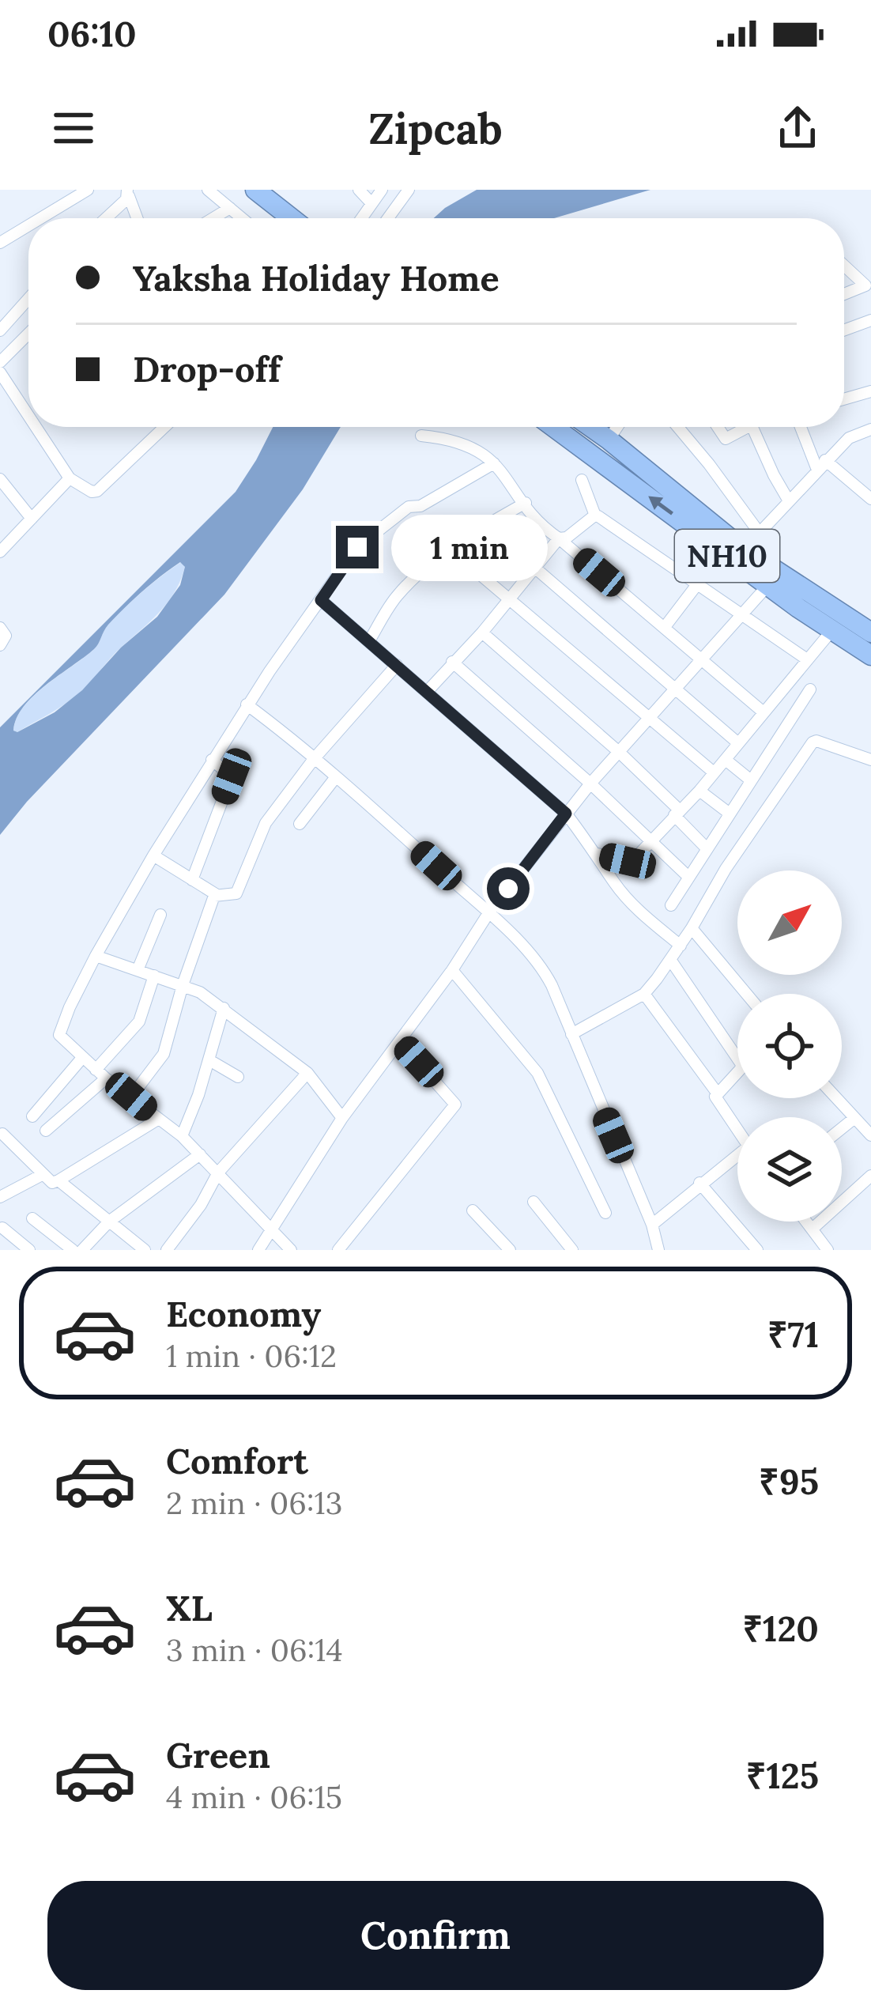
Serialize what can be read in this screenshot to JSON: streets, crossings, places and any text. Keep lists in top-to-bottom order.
{
  "streets": {
    "highway": ["NH10"]
  },
  "north": "top right",
  "page": {
    "status": "06:10",
    "header": "Zipcab",
    "banner": ["Yaksha Holiday Home", "Drop-off"],
    "bubble": "1 min",
    "list": [
      {
        "name": "Economy",
        "note": "1 min · 06:12",
        "value": "₹71"
      },
      {
        "name": "Comfort",
        "note": "2 min · 06:13",
        "value": "₹95"
      },
      {
        "name": "XL",
        "note": "3 min · 06:14",
        "value": "₹120"
      },
      {
        "name": "Green",
        "note": "4 min · 06:15",
        "value": "₹125"
      }
    ],
    "buttons": "Confirm"
  }
}
